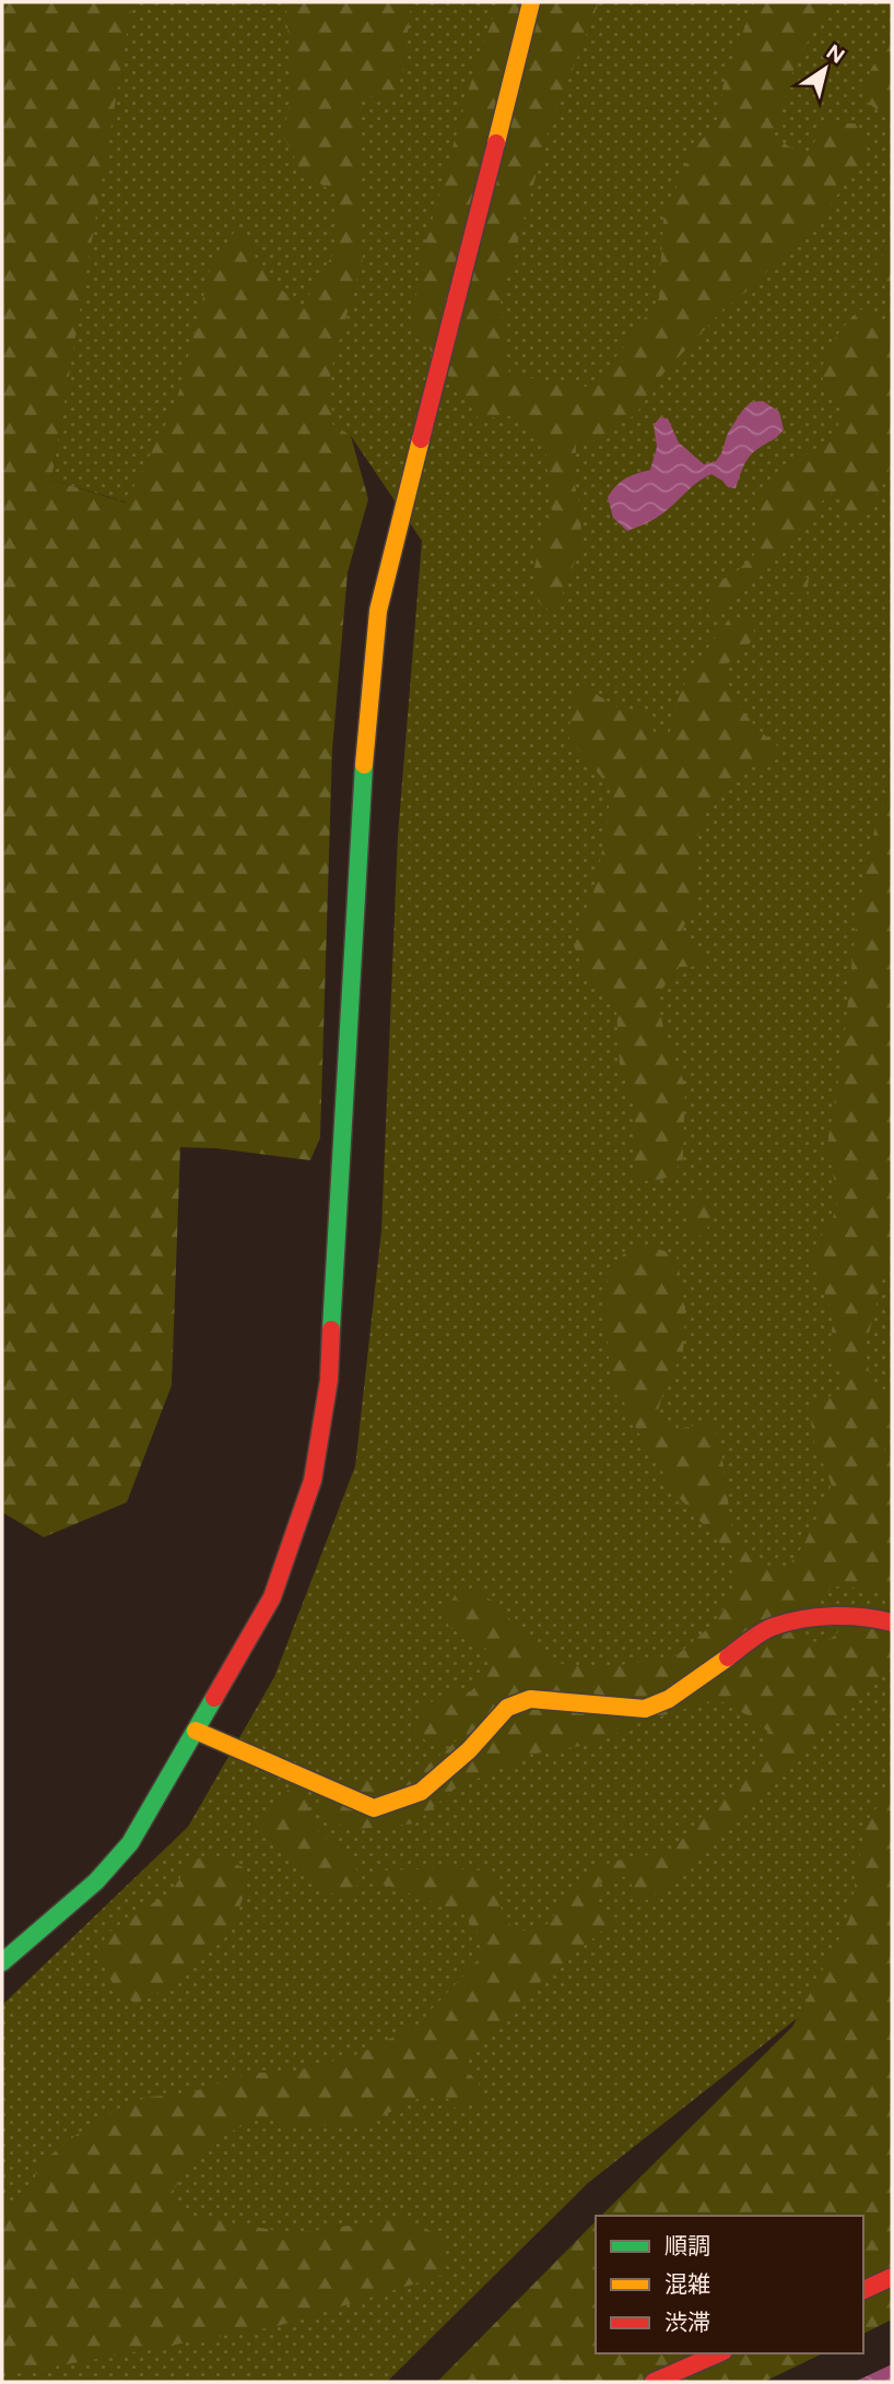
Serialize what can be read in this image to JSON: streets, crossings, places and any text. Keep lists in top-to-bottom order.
{
  "legend": ["順調", "混雑", "渋滞"],
  "north": "top right"
}
